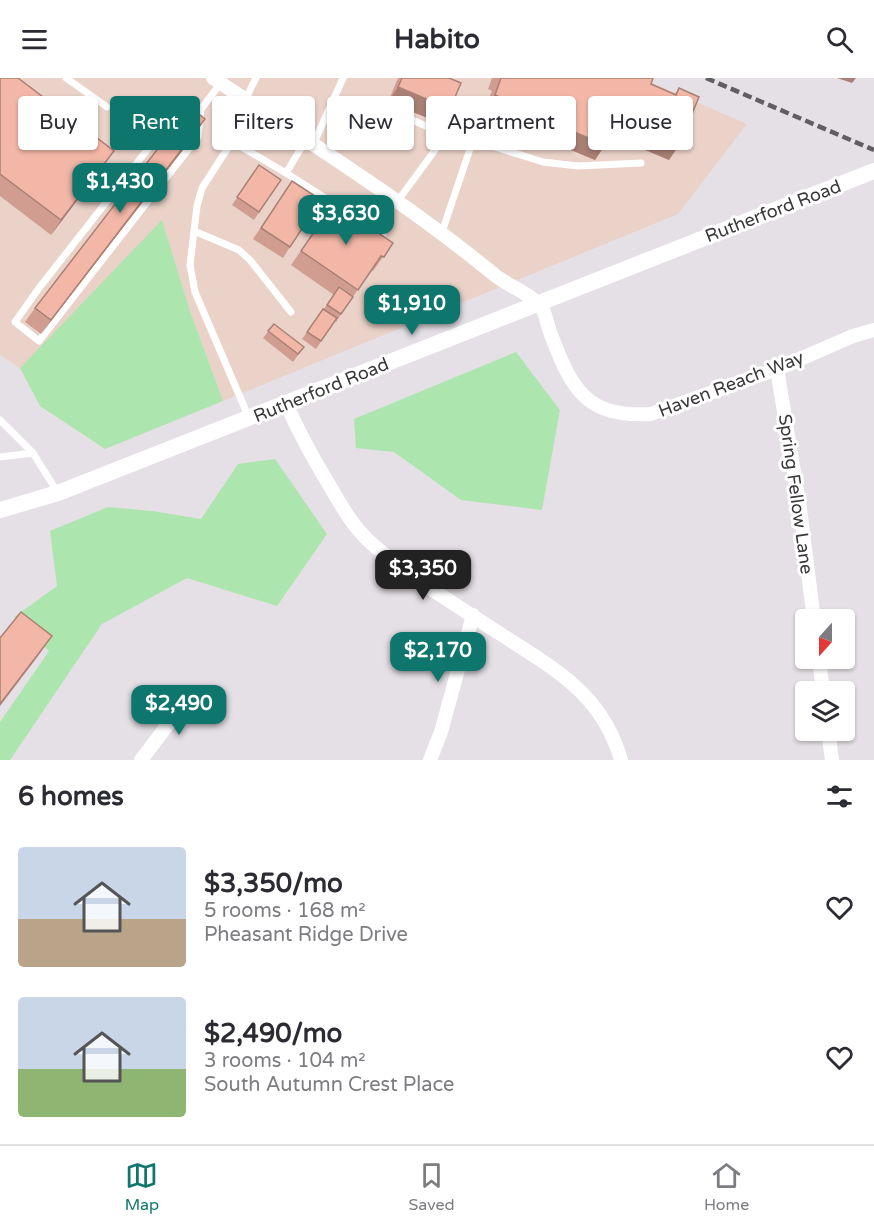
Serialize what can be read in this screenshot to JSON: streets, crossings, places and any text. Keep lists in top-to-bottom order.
{
  "streets": {
    "street": ["Rutherford Road", "Haven Reach Way", "Spring Fellow Lane"]
  },
  "crossings": [
    ["Rutherford Road", "Haven Reach Way"],
    ["Haven Reach Way", "Spring Fellow Lane"]
  ],
  "north": "bottom",
  "page": {
    "header": "Habito",
    "chip": [
      "Buy",
      "Rent",
      "Filters",
      "New",
      "Apartment",
      "House"
    ],
    "price": [
      "$1,430",
      "$3,630",
      "$1,910",
      "$3,350",
      "$2,170",
      "$2,490"
    ],
    "heading": "6 homes",
    "list": [
      {
        "name": "$3,350/mo",
        "note": "5 rooms · 168 m² · Pheasant Ridge Drive"
      },
      {
        "name": "$2,490/mo",
        "note": "3 rooms · 104 m² · South Autumn Crest Place"
      }
    ],
    "tabs": ["Map", "Saved", "Home"]
  }
}
